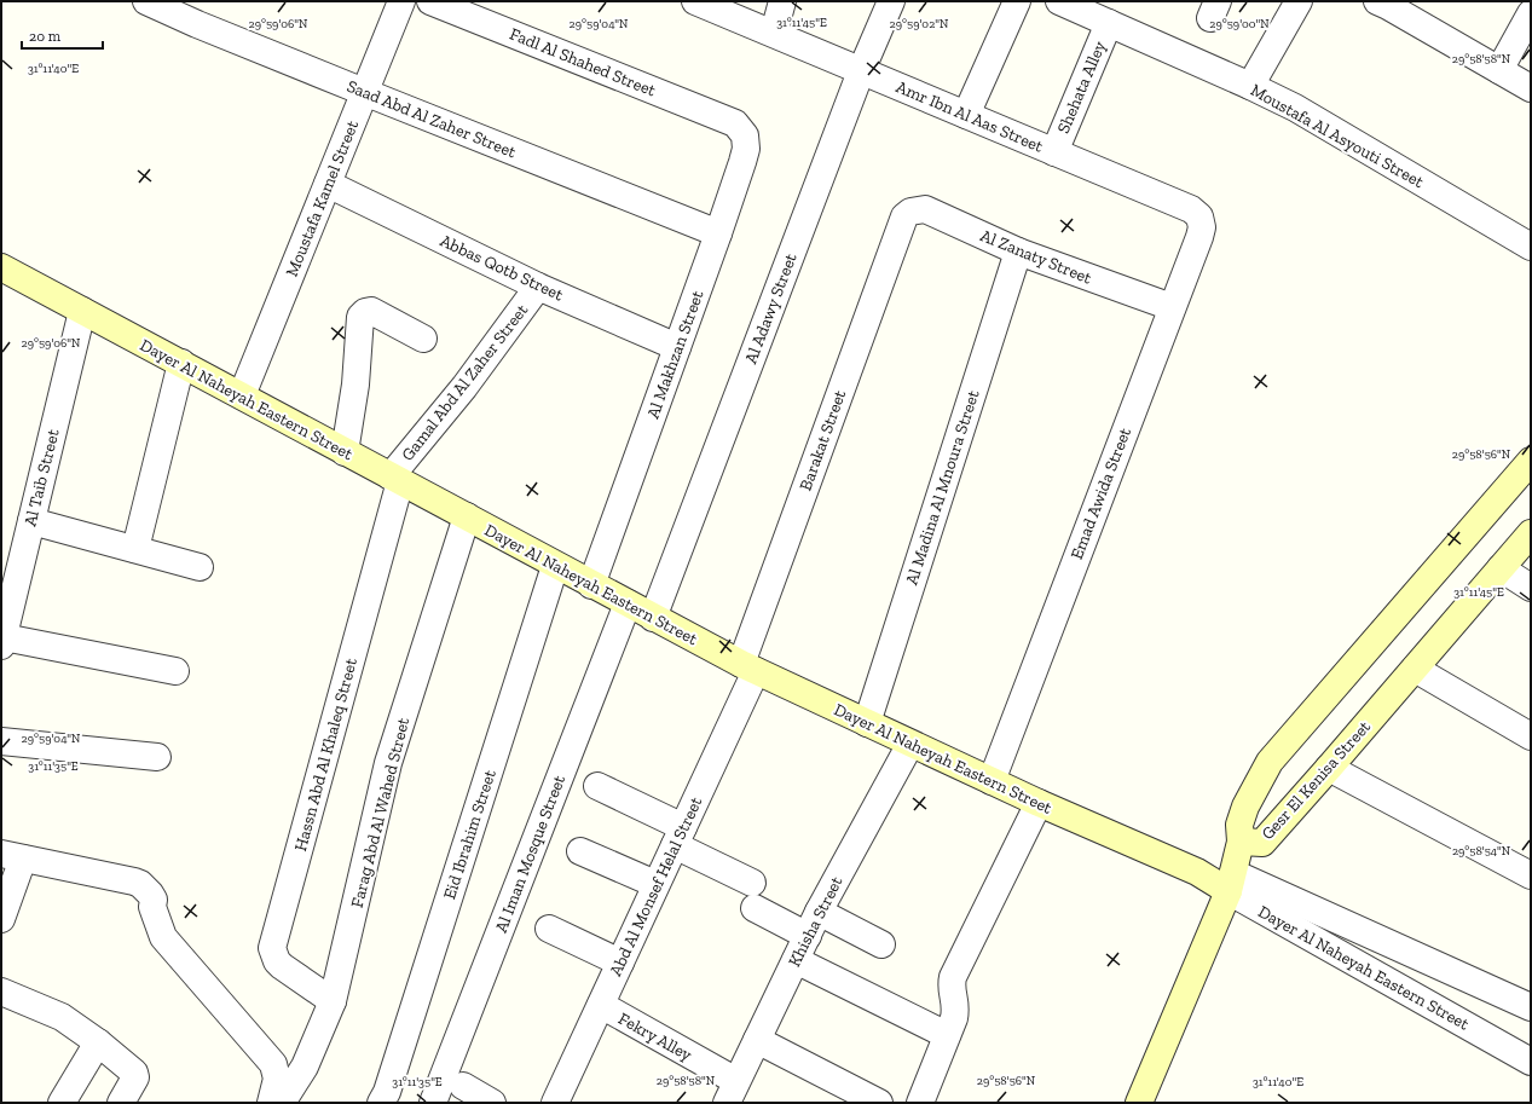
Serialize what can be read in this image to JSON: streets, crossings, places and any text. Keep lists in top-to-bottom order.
{
  "streets": {
    "street": [
      "Fadl Al Shahed Street",
      "Shehata Alley",
      "Amr Ibn Al Aas Street",
      "Saad Abd Al Zaher Street",
      "Moustafa Al Asyouti Street",
      "Moustafa Kamel Street",
      "Al Zanaty Street",
      "Abbas Qotb Street",
      "Al Adawy Street",
      "Al Makhzan Street",
      "Gamal Abd Al Zaher Street",
      "Dayer Al Naheyah Eastern Street",
      "Barakat Street",
      "Al Taib Street",
      "Al Madina Al Mnoura Street",
      "Emad Awida Street",
      "Hassn Abd Al Khaleq Street",
      "Gesr El Kenisa Street",
      "Farag Abd Al Wahed Street",
      "Eid Ibrahim Street",
      "Al Iman Mosque Street",
      "Abd Al Monsef Helal Street",
      "Khisha Street",
      "Fekry Alley"
    ]
  },
  "crossings": [
    ["Fadl Al Shahed Street", "Al Makhzan Street"],
    ["Shehata Alley", "Amr Ibn Al Aas Street"],
    ["Shehata Alley", "Moustafa Al Asyouti Street"],
    ["Amr Ibn Al Aas Street", "Al Adawy Street"],
    ["Amr Ibn Al Aas Street", "Emad Awida Street"],
    ["Saad Abd Al Zaher Street", "Moustafa Kamel Street"],
    ["Saad Abd Al Zaher Street", "Al Makhzan Street"],
    ["Moustafa Kamel Street", "Abbas Qotb Street"],
    ["Moustafa Kamel Street", "Dayer Al Naheyah Eastern Street"],
    ["Al Zanaty Street", "Barakat Street"],
    ["Al Zanaty Street", "Al Madina Al Mnoura Street"],
    ["Al Zanaty Street", "Emad Awida Street"],
    ["Abbas Qotb Street", "Al Makhzan Street"],
    ["Abbas Qotb Street", "Gamal Abd Al Zaher Street"],
    ["Al Adawy Street", "Dayer Al Naheyah Eastern Street"],
    ["Al Makhzan Street", "Dayer Al Naheyah Eastern Street"],
    ["Gamal Abd Al Zaher Street", "Dayer Al Naheyah Eastern Street"],
    ["Gamal Abd Al Zaher Street", "Hassn Abd Al Khaleq Street"],
    ["Dayer Al Naheyah Eastern Street", "Barakat Street"],
    ["Dayer Al Naheyah Eastern Street", "Al Taib Street"],
    ["Dayer Al Naheyah Eastern Street", "Al Madina Al Mnoura Street"],
    ["Dayer Al Naheyah Eastern Street", "Emad Awida Street"],
    ["Dayer Al Naheyah Eastern Street", "Hassn Abd Al Khaleq Street"],
    ["Dayer Al Naheyah Eastern Street", "Farag Abd Al Wahed Street"],
    ["Dayer Al Naheyah Eastern Street", "Eid Ibrahim Street"],
    ["Dayer Al Naheyah Eastern Street", "Al Iman Mosque Street"],
    ["Dayer Al Naheyah Eastern Street", "Abd Al Monsef Helal Street"],
    ["Dayer Al Naheyah Eastern Street", "Khisha Street"],
    ["Barakat Street", "Abd Al Monsef Helal Street"],
    ["Hassn Abd Al Khaleq Street", "Farag Abd Al Wahed Street"],
    ["Abd Al Monsef Helal Street", "Fekry Alley"],
    ["Khisha Street", "Fekry Alley"]
  ],
  "scale_bar": "20 m",
  "coordinates": [
    "31°11'45\"E",
    "29°59'06\"N",
    "29°59'04\"N",
    "29°59'02\"N",
    "29°59'00\"N",
    "29°58'58\"N",
    "31°11'40\"E",
    "29°58'56\"N",
    "31°11'35\"E",
    "29°58'54\"N"
  ]
}
